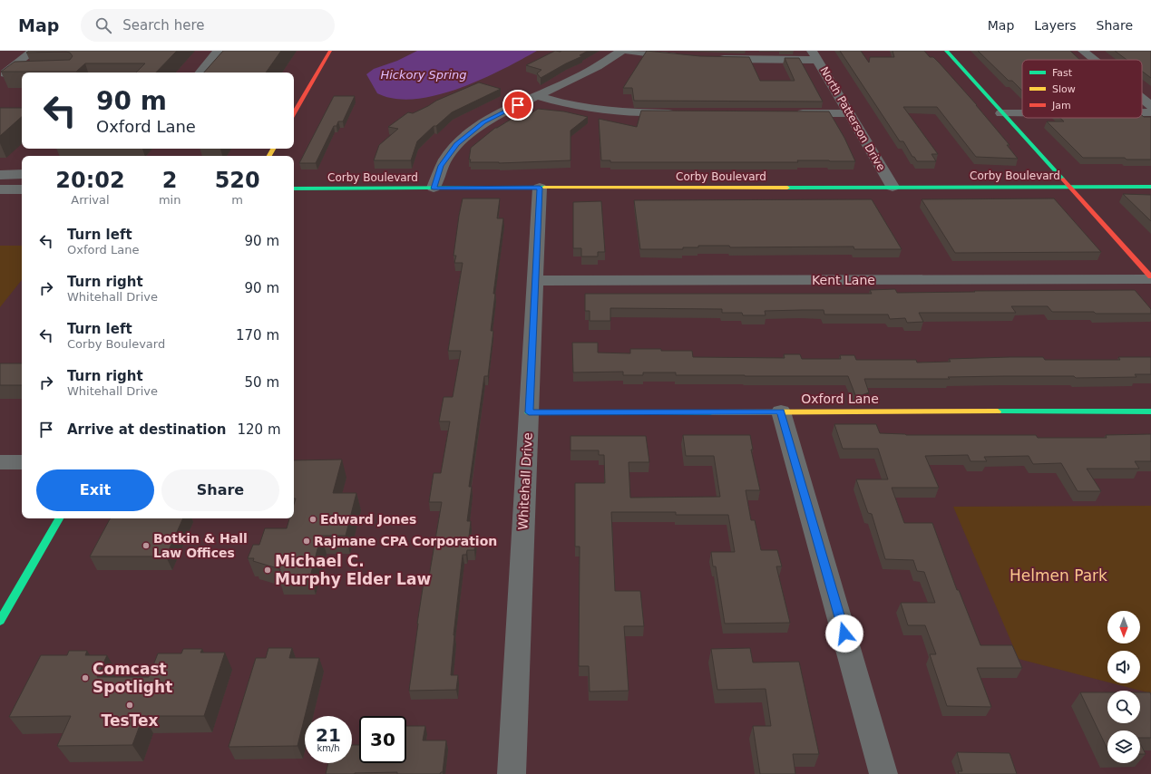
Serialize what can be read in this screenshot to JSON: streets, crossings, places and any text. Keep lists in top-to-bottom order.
{
  "streets": {
    "street": [
      "North Patterson Drive",
      "Corby Boulevard",
      "Kent Lane",
      "Oxford Lane",
      "Whitehall Drive"
    ]
  },
  "crossings": [
    ["North Patterson Drive", "Corby Boulevard"],
    ["Corby Boulevard", "Whitehall Drive"],
    ["Kent Lane", "Whitehall Drive"],
    ["Oxford Lane", "Whitehall Drive"]
  ],
  "water": ["Hickory Spring"],
  "parks": ["Helmen Park"],
  "places": [
    "Edward Jones",
    "Rajmane CPA Corporation",
    "Botkin & Hall Law Offices",
    "Michael C. Murphy Elder Law",
    "Comcast Spotlight",
    "TesTex"
  ],
  "legend": ["Fast", "Slow", "Jam"],
  "north": "bottom",
  "page": {
    "header": "Map",
    "search": "Search here",
    "nav": ["Map", "Layers", "Share"],
    "turn": ["90 m", "Oxford Lane"],
    "eta": [
      "20:02",
      "Arrival",
      "2",
      "min",
      "520",
      "m"
    ],
    "list": [
      {
        "name": "Turn left",
        "note": "Oxford Lane",
        "value": "90 m"
      },
      {
        "name": "Turn right",
        "note": "Whitehall Drive",
        "value": "90 m"
      },
      {
        "name": "Turn left",
        "note": "Corby Boulevard",
        "value": "170 m"
      },
      {
        "name": "Turn right",
        "note": "Whitehall Drive",
        "value": "50 m"
      },
      {
        "name": "Arrive at destination",
        "value": "120 m"
      }
    ],
    "buttons": ["Exit", "Share"],
    "speed": "21 km/h",
    "limit": "30"
  }
}
